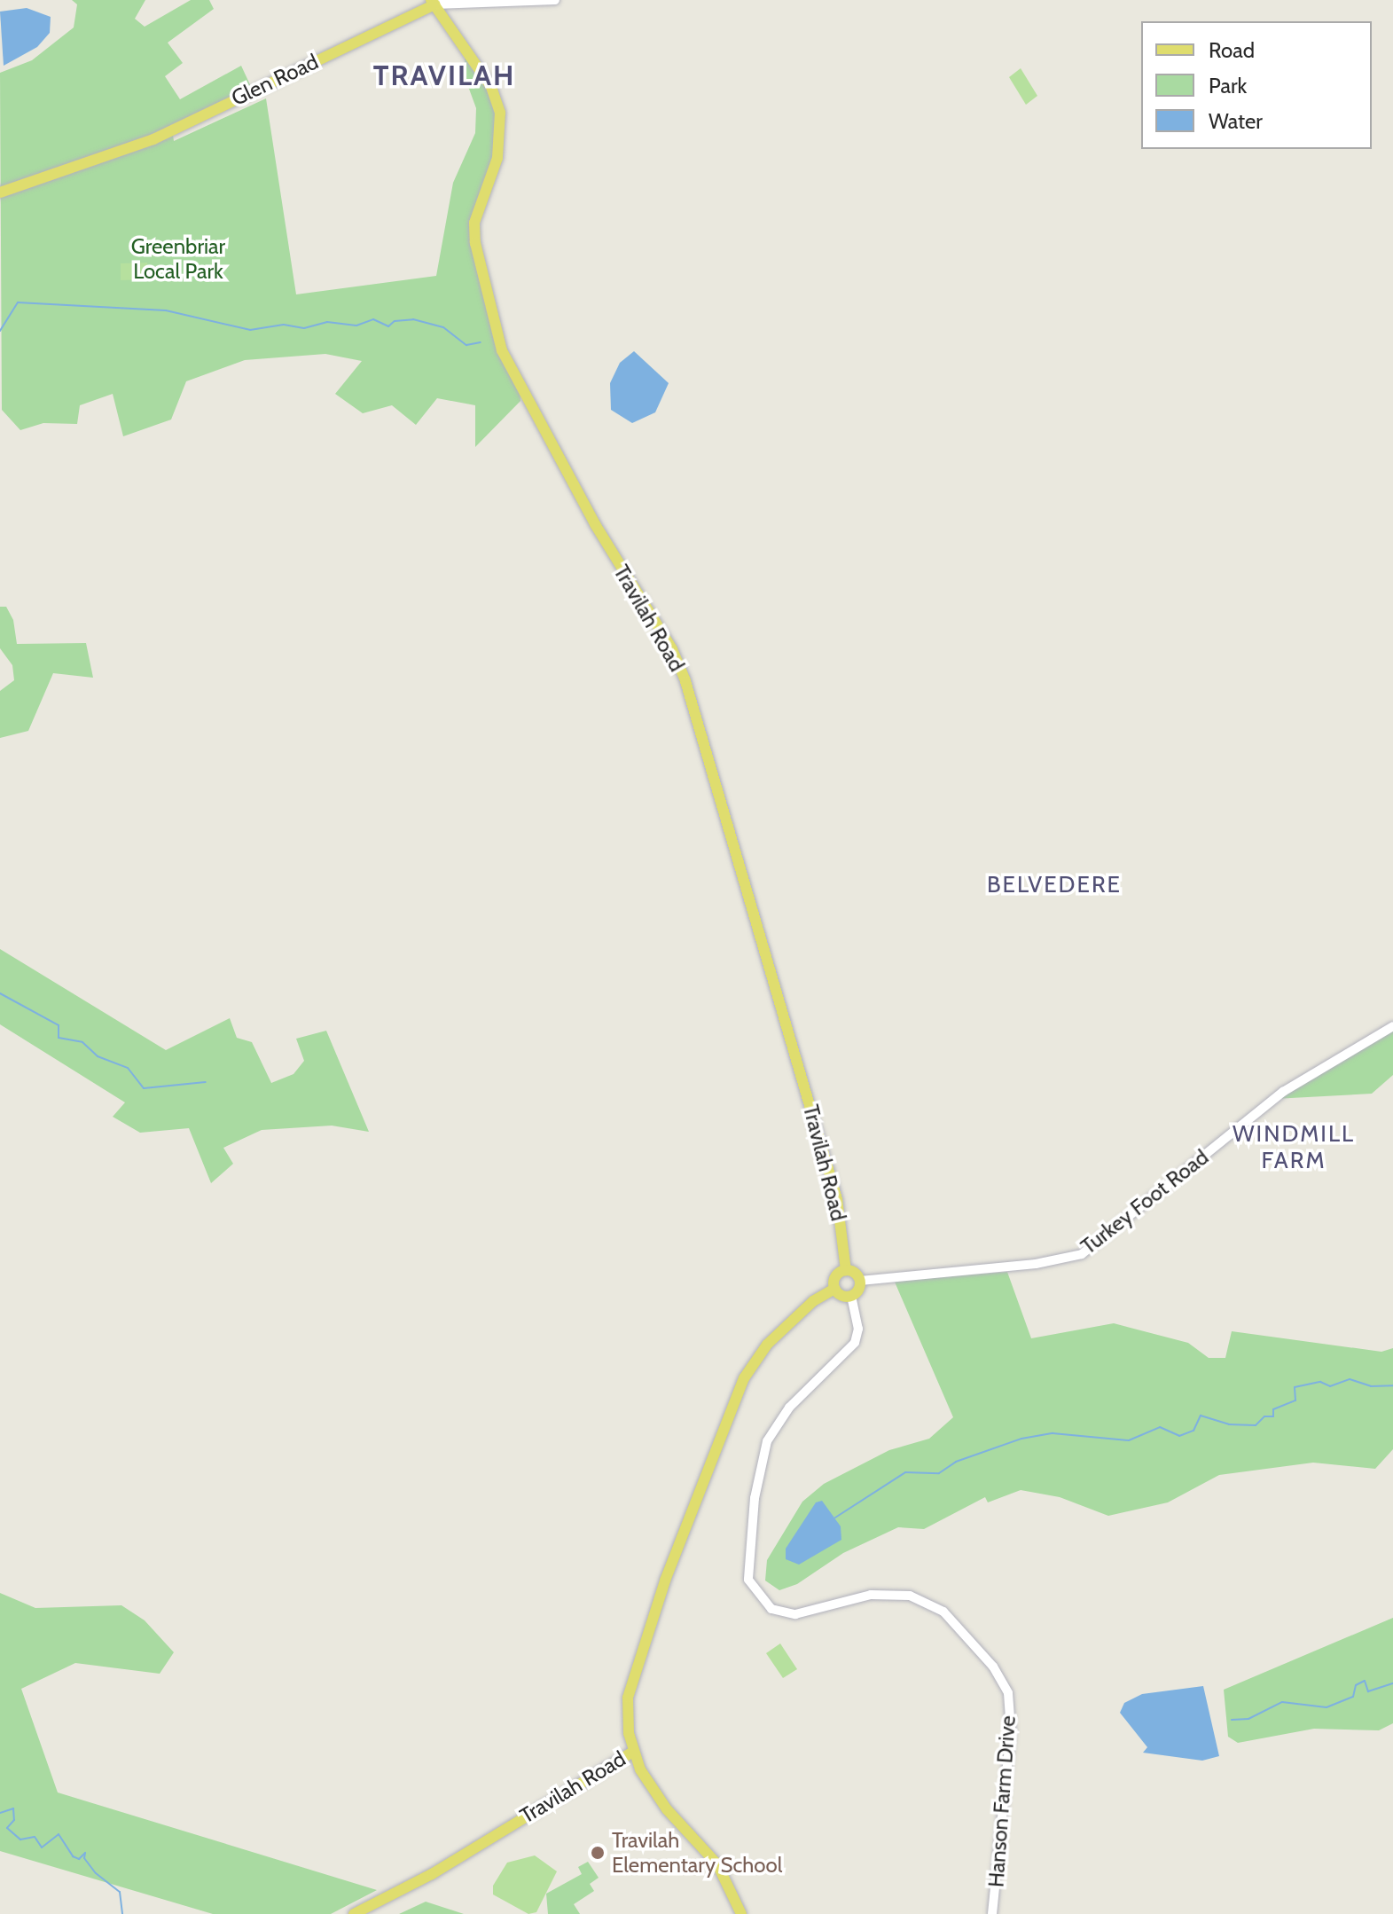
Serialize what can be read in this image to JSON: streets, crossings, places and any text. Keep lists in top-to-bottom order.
{
  "streets": {
    "main road": ["Glen Road", "Travilah Road"],
    "street": ["Turkey Foot Road", "Hanson Farm Drive"]
  },
  "crossings": [
    ["Glen Road", "Travilah Road"],
    ["Travilah Road", "Turkey Foot Road"],
    ["Travilah Road", "Hanson Farm Drive"],
    ["Turkey Foot Road", "Hanson Farm Drive"]
  ],
  "districts": ["TRAVILAH", "BELVEDERE", "WINDMILL FARM"],
  "parks": ["Greenbriar Local Park"],
  "places": ["Travilah Elementary School"],
  "legend": ["Road", "Park", "Water"]
}
